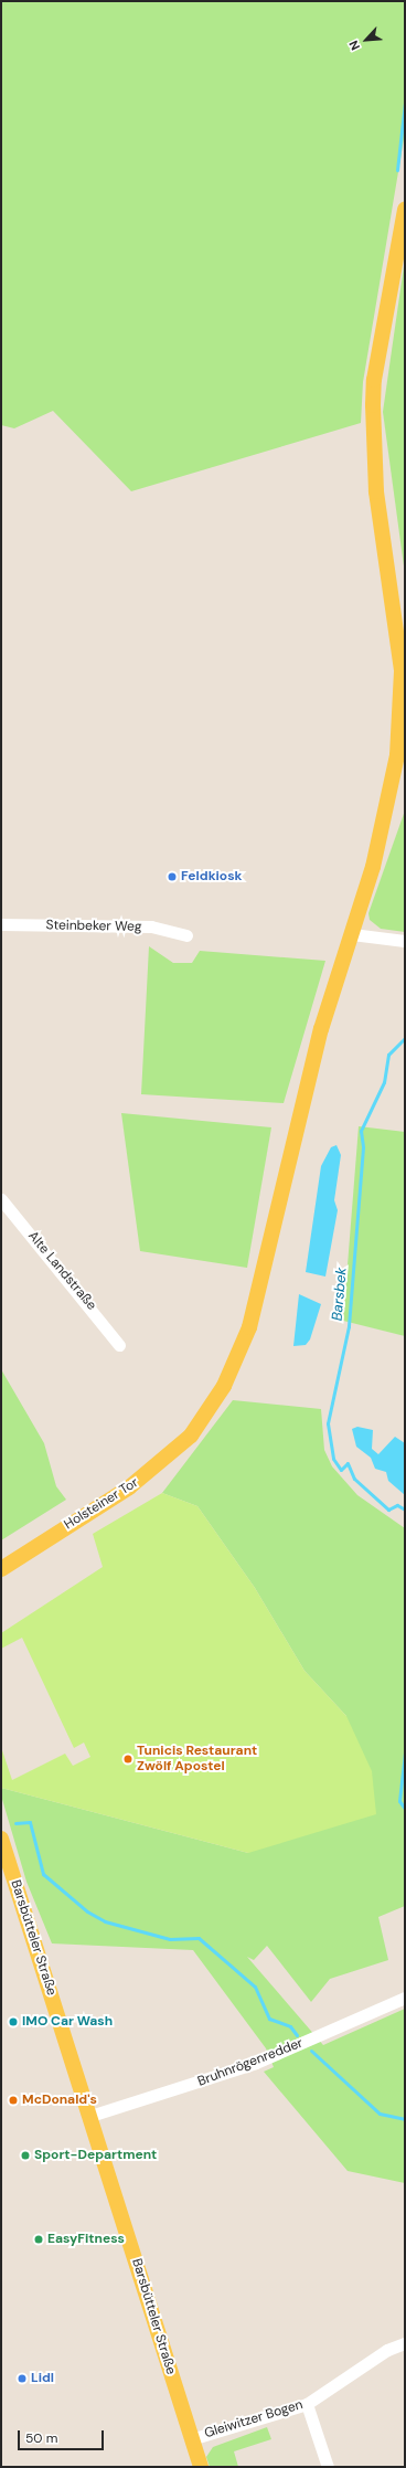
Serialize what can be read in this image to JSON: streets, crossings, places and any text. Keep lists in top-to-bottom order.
{
  "streets": {
    "main road": ["Holsteiner Tor", "Barsbütteler Straße"],
    "street": [
      "Steinbeker Weg",
      "Alte Landstraße",
      "Bruhnrögenredder",
      "Gleiwitzer Bogen"
    ]
  },
  "crossings": [
    ["Barsbütteler Straße", "Bruhnrögenredder"],
    ["Barsbütteler Straße", "Gleiwitzer Bogen"]
  ],
  "water": ["Barsbek"],
  "places": [
    "Feldkiosk",
    "Tunicis Restaurant Zwölf Apostel",
    "IMO Car Wash",
    "McDonald's",
    "Sport-Department",
    "EasyFitness",
    "Lidl"
  ],
  "scale_bar": "50 m",
  "north": "bottom left"
}
